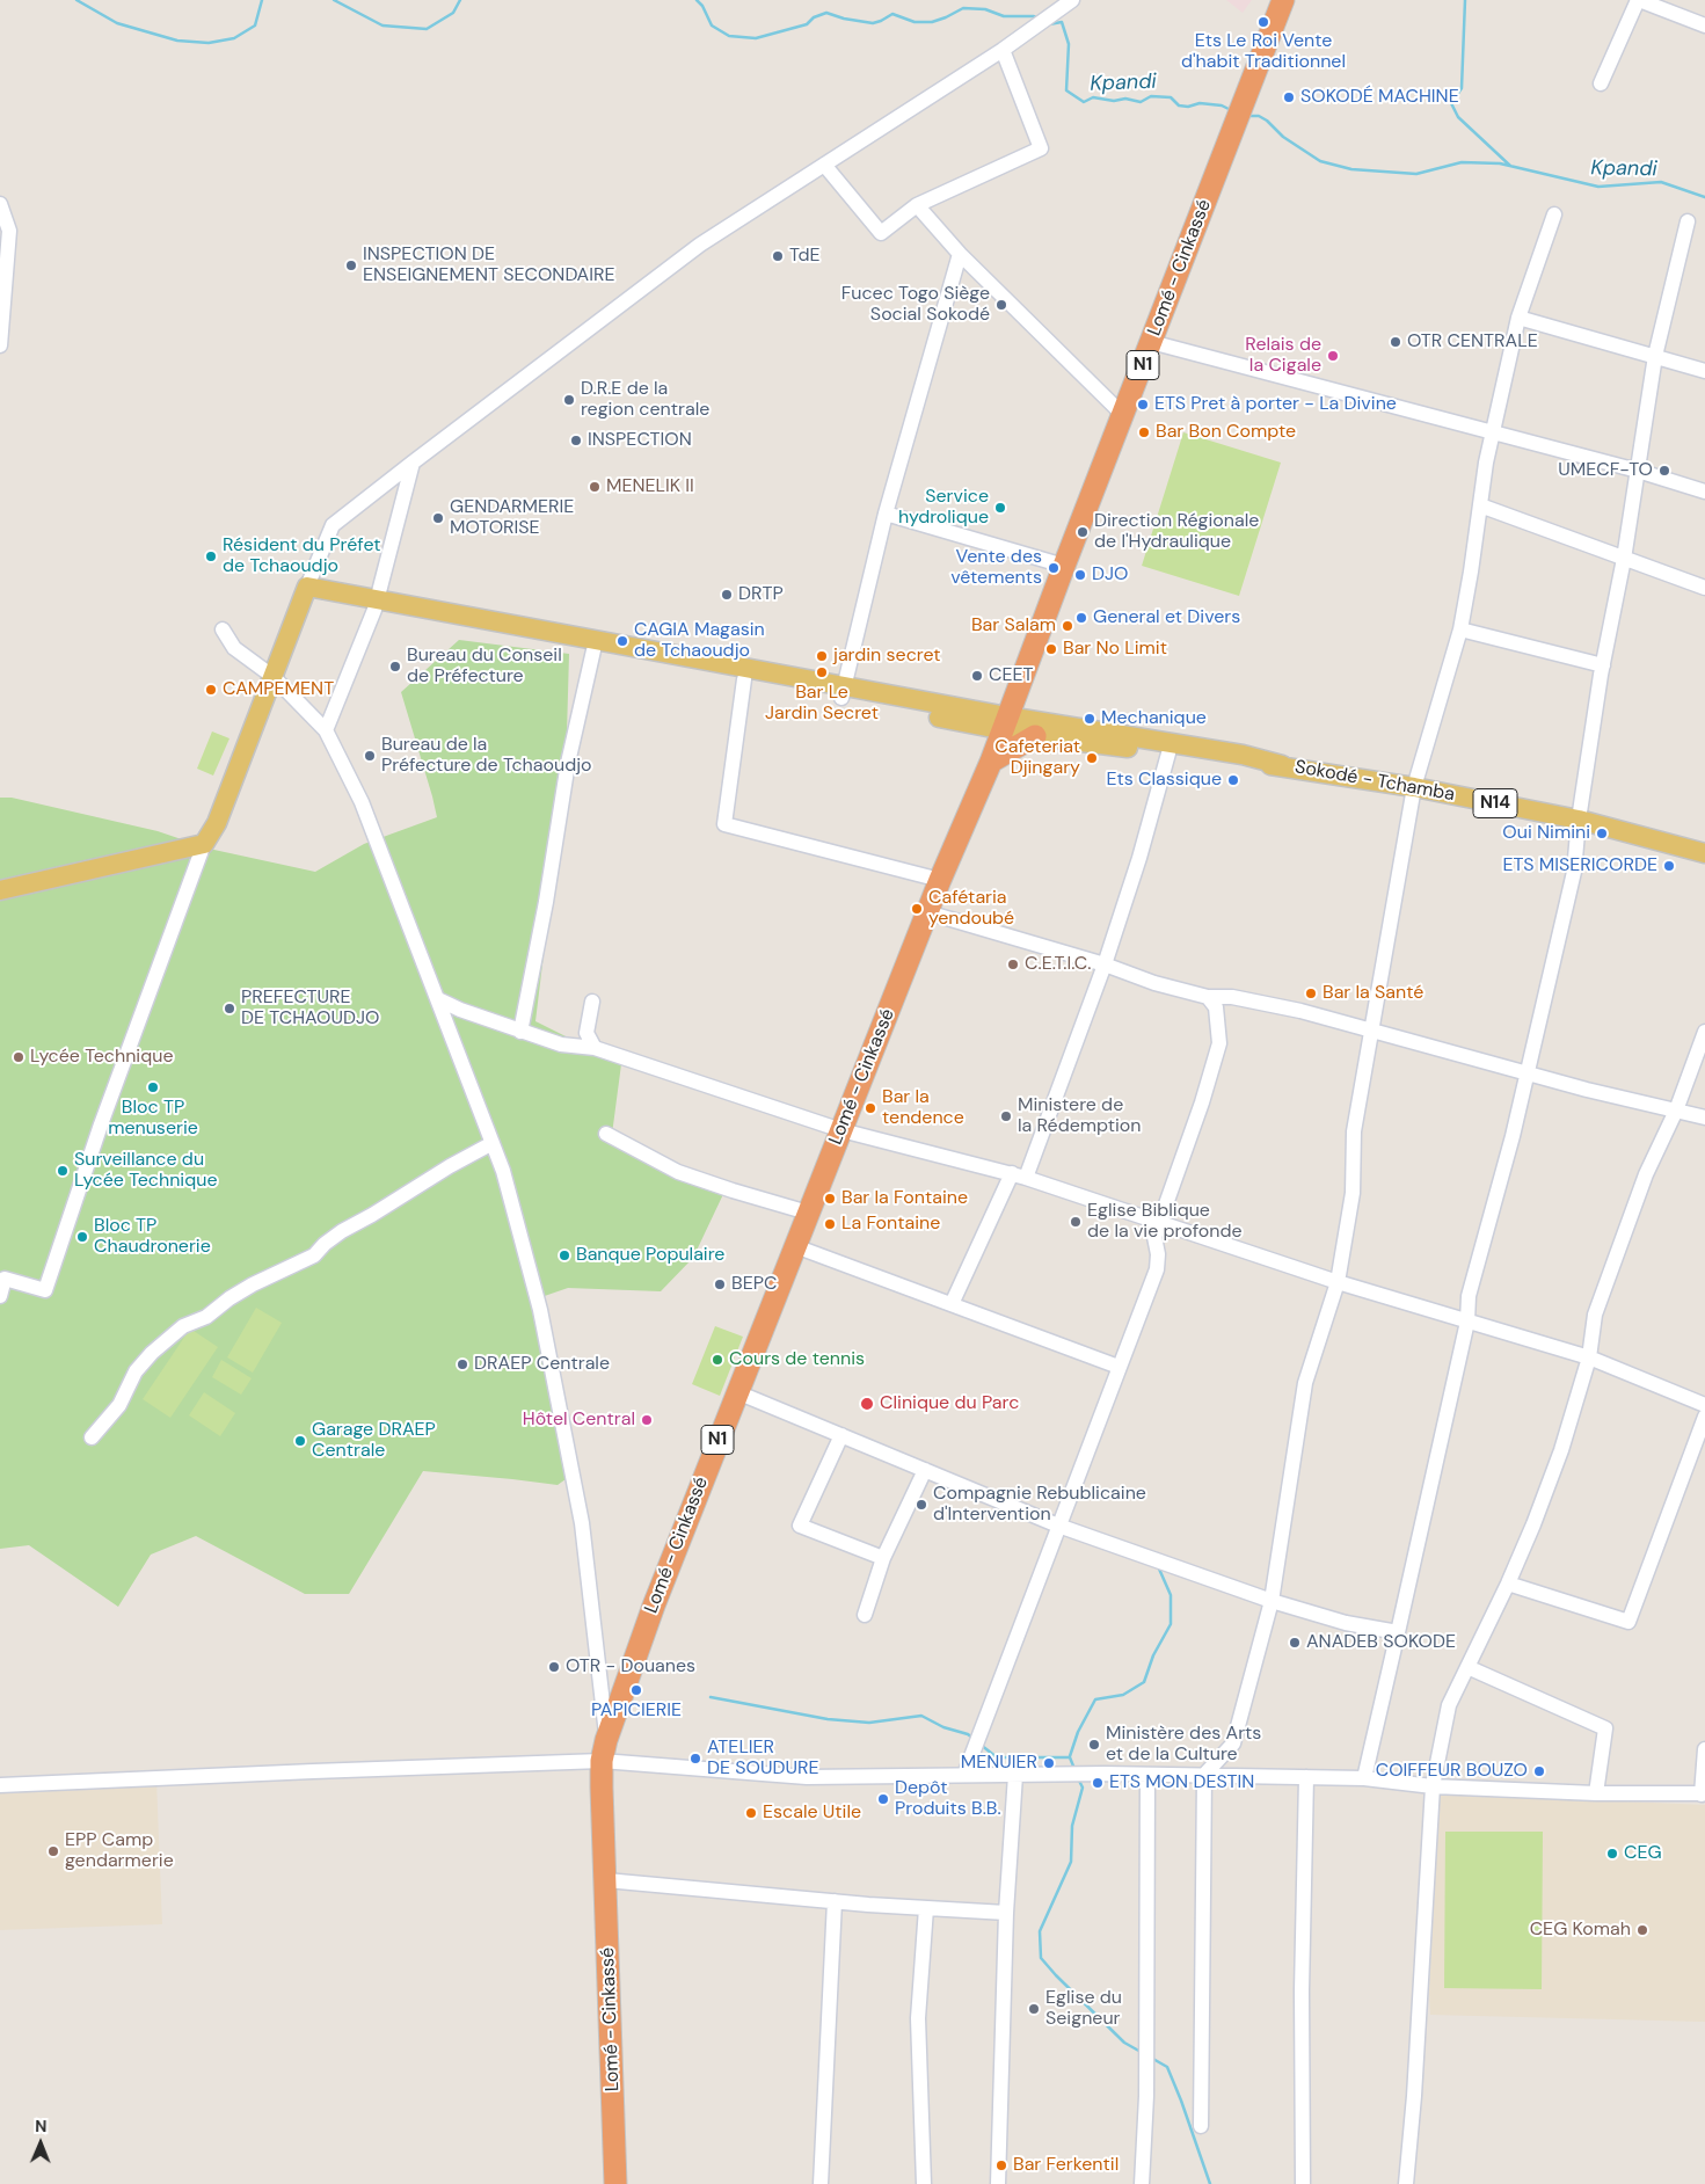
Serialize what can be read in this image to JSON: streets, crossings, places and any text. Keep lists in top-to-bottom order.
{
  "streets": {
    "highway": ["Lomé - Cinkassé", "N1"],
    "main road": ["Sokodé - Tchamba", "N14"]
  },
  "crossings": [
    ["Lomé - Cinkassé", "Sokodé - Tchamba"]
  ],
  "water": ["Kpandi"],
  "places": [
    "Ets Le Roi Vente d'habit Traditionnel",
    "SOKODÉ MACHINE",
    "TdE",
    "INSPECTION DE ENSEIGNEMENT SECONDAIRE",
    "Fucec Togo Siège Social Sokodé",
    "OTR CENTRALE",
    "Relais de la Cigale",
    "D.R.E de la region centrale",
    "ETS Pret à porter - La Divine",
    "Bar Bon Compte",
    "INSPECTION",
    "UMECF-TO",
    "MENELIK II",
    "Service hydrolique",
    "GENDARMERIE MOTORISE",
    "Direction Régionale de l'Hydraulique",
    "Résident du Préfet de Tchaoudjo",
    "Vente des vêtements",
    "DJO",
    "DRTP",
    "General et Divers",
    "Bar Salam",
    "CAGIA Magasin de Tchaoudjo",
    "Bar No Limit",
    "jardin secret",
    "Bureau du Conseil de Préfecture",
    "Bar Le Jardin Secret",
    "CEET",
    "CAMPEMENT",
    "Mechanique",
    "Bureau de la Préfecture de Tchaoudjo",
    "Cafeteriat Djingary",
    "Ets Classique",
    "Oui Nimini",
    "ETS MISERICORDE",
    "Cafétaria yendoubé",
    "C.E.T.I.C.",
    "Bar la Santé",
    "PREFECTURE DE TCHAOUDJO",
    "Lycée Technique",
    "Bloc TP menuserie",
    "Bar la tendence",
    "Ministere de la Rédemption",
    "Surveillance du Lycée Technique",
    "Bar la Fontaine",
    "Eglise Biblique de la vie profonde",
    "La Fontaine",
    "Bloc TP Chaudronerie",
    "Banque Populaire",
    "BEPC",
    "Cours de tennis",
    "DRAEP Centrale",
    "Clinique du Parc",
    "Hôtel Central",
    "Garage DRAEP Centrale",
    "Compagnie Rebublicaine d'Intervention",
    "ANADEB SOKODE",
    "OTR - Douanes",
    "PAPICIERIE",
    "Ministère des Arts et de la Culture",
    "ATELIER DE SOUDURE",
    "MENUIER",
    "COIFFEUR BOUZO",
    "ETS MON DESTIN",
    "Depôt Produits B.B.",
    "Escale Utile",
    "EPP Camp gendarmerie",
    "CEG",
    "CEG Komah",
    "Eglise du Seigneur",
    "Bar Ferkentil"
  ],
  "north": "top"
}
